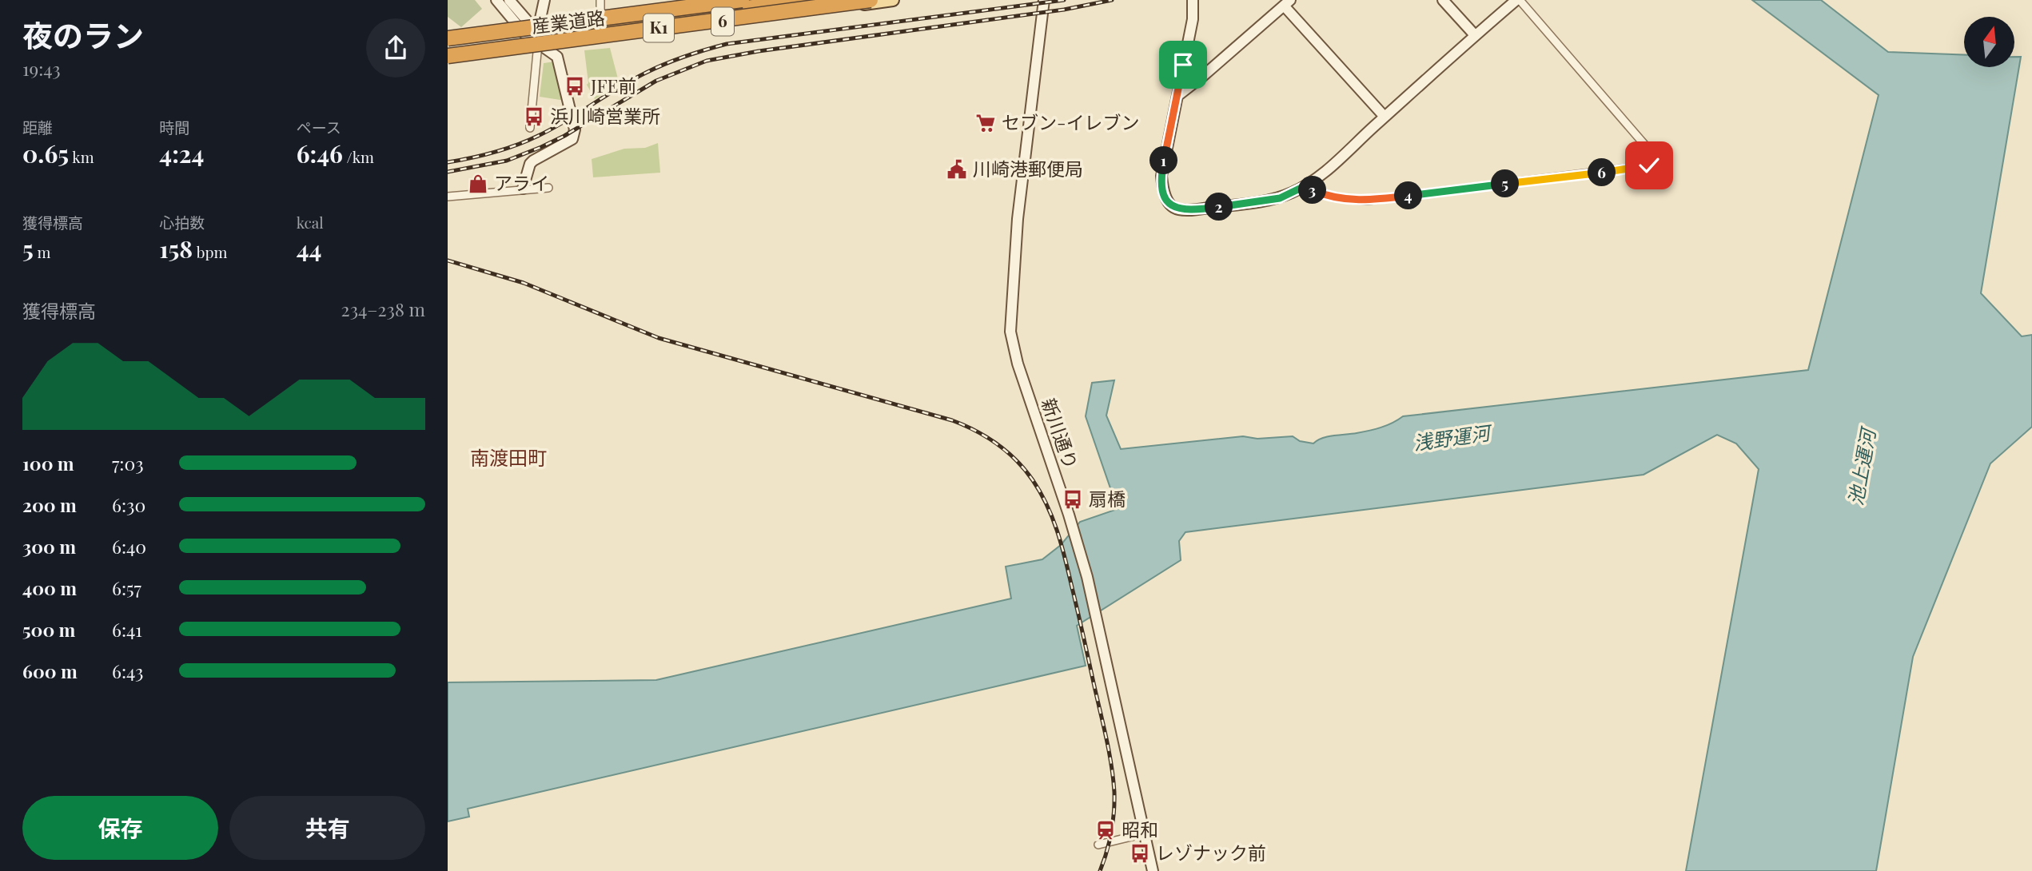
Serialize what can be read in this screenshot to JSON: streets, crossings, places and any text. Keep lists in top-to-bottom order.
{
  "streets": {
    "highway": ["K1"],
    "main road": ["6", "産業道路"],
    "street": ["新川通り"]
  },
  "crossings": [
    ["産業道路", "K1"]
  ],
  "districts": ["南渡田町"],
  "water": ["浅野運河", "池上運河"],
  "places": {
    "bus stop": [
      "JFE前",
      "浜川崎営業所",
      "扇橋",
      "レゾナック前"
    ],
    "supermarket": ["セブン-イレブン"],
    "public building": ["川崎港郵便局"],
    "shop": ["アライ"],
    "station": ["昭和"]
  },
  "north": "top",
  "page": {
    "heading": ["夜のラン", "19:43"],
    "stats": [
      ["距離", "0.65 km"],
      ["時間", "4:24"],
      ["ペース", "6:46 /km"],
      ["獲得標高", "5 m"],
      ["心拍数", "158 bpm"],
      ["kcal", "44"]
    ],
    "pins": [
      "1",
      "6",
      "5",
      "3",
      "4",
      "2"
    ],
    "chart": ["獲得標高", "234–238 m"],
    "list": [
      {
        "name": "100 m",
        "note": "7:03"
      },
      {
        "name": "200 m",
        "note": "6:30"
      },
      {
        "name": "300 m",
        "note": "6:40"
      },
      {
        "name": "400 m",
        "note": "6:57"
      },
      {
        "name": "500 m",
        "note": "6:41"
      },
      {
        "name": "600 m",
        "note": "6:43"
      }
    ],
    "buttons": ["保存", "共有"]
  }
}
